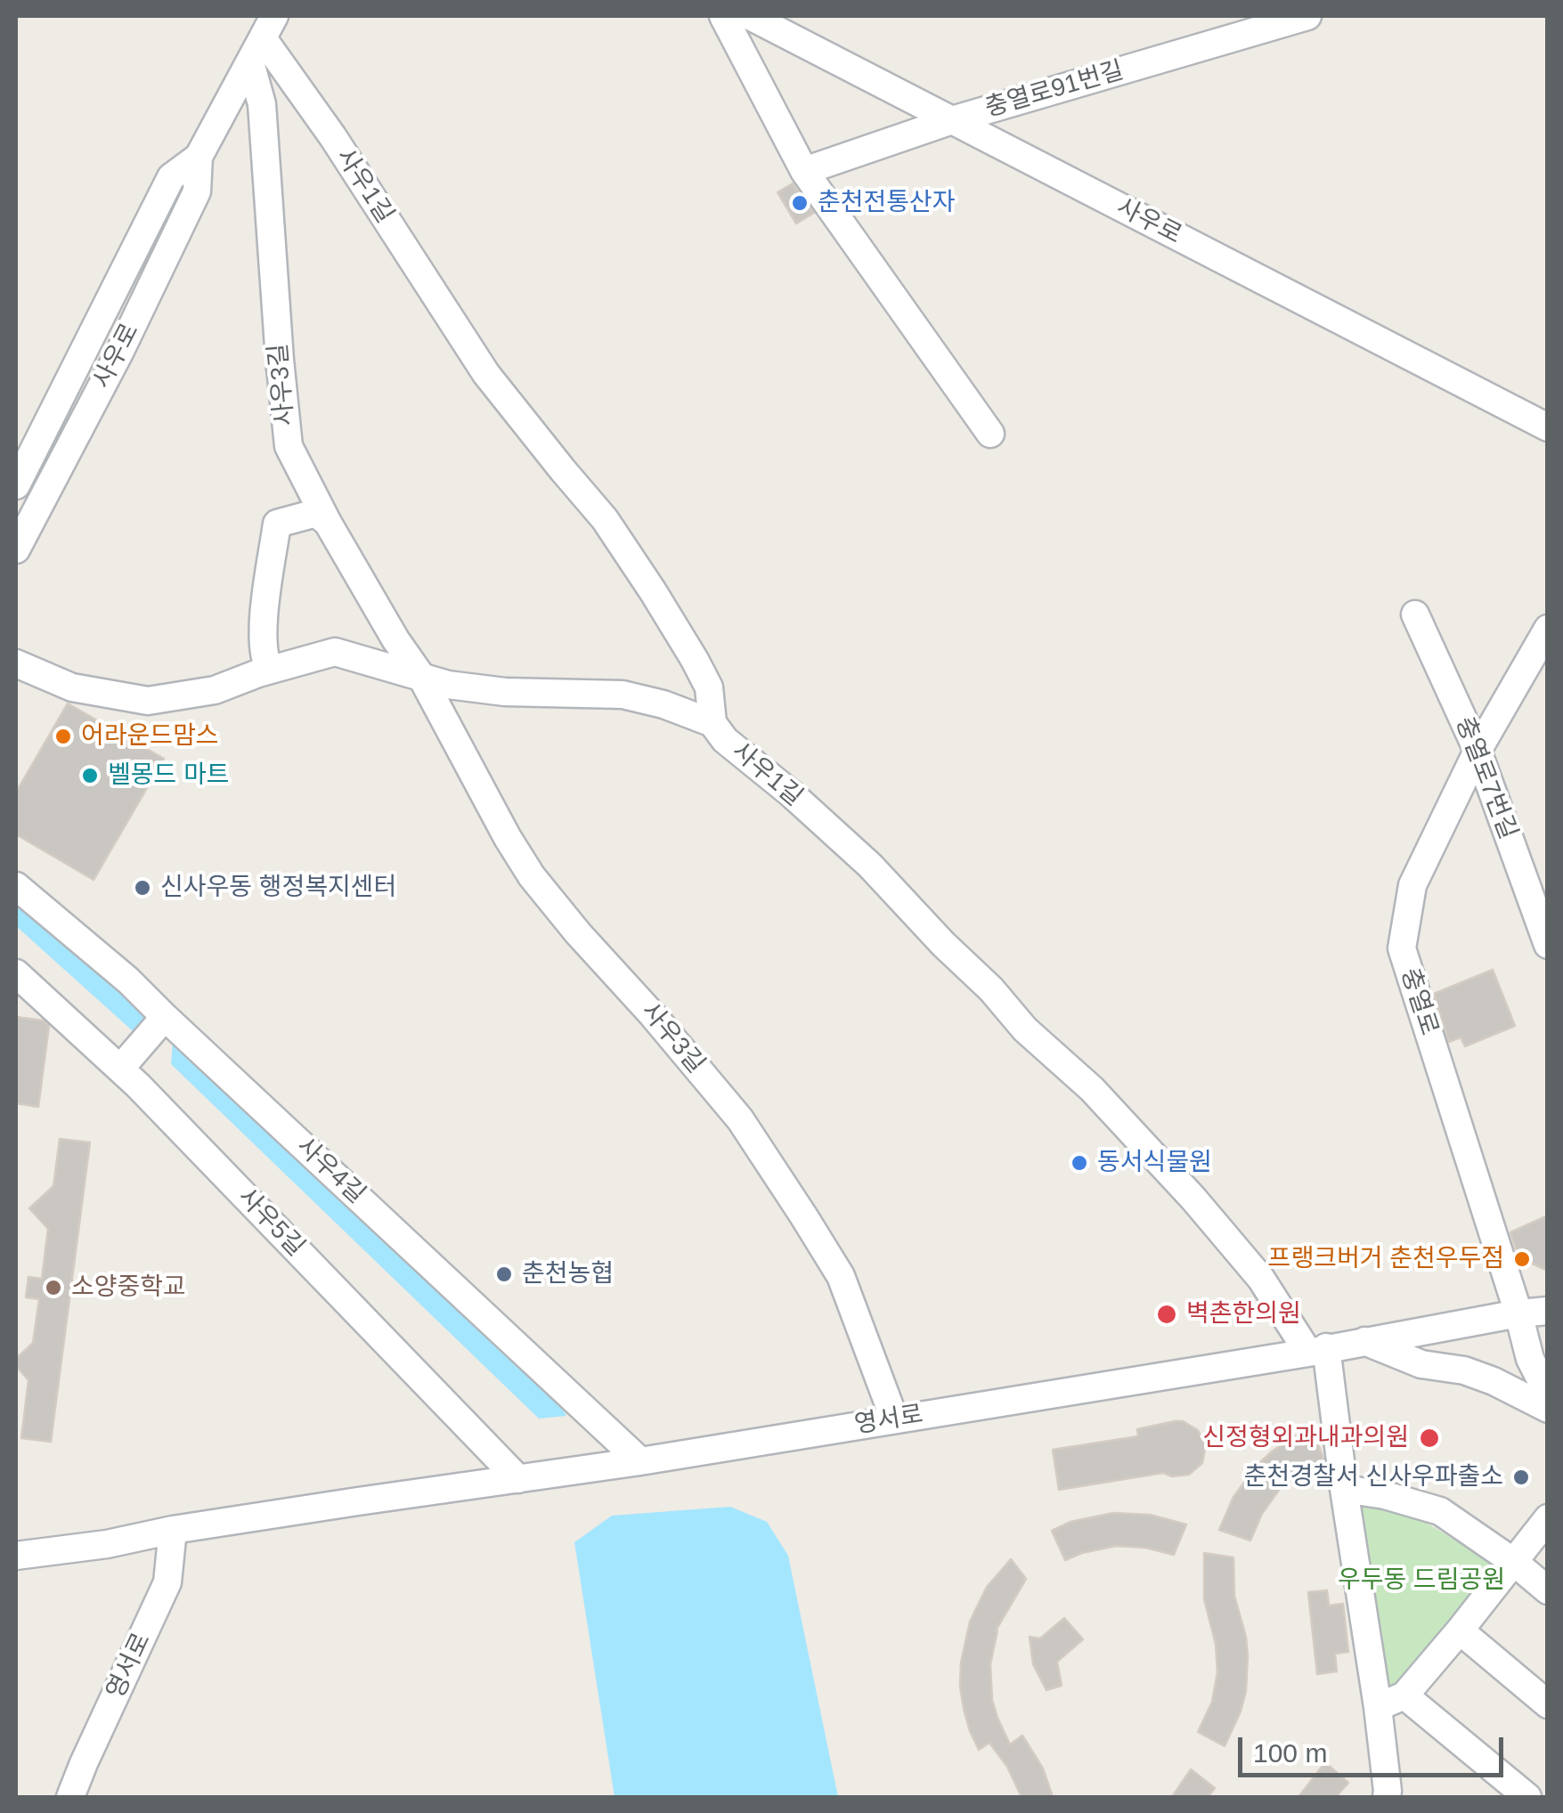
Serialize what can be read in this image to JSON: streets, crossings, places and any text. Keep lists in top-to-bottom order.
{
  "streets": {
    "street": [
      "충열로91번길",
      "사우1길",
      "사우로",
      "사우3길",
      "충열로7번길",
      "충열로",
      "사우4길",
      "사우5길",
      "영서로"
    ]
  },
  "crossings": [
    ["충열로91번길", "사우로"],
    ["사우1길", "사우로"],
    ["사우1길", "사우3길"],
    ["사우1길", "영서로"],
    ["사우로", "사우3길"],
    ["사우3길", "영서로"],
    ["충열로7번길", "충열로"],
    ["충열로", "영서로"],
    ["사우4길", "영서로"],
    ["사우5길", "영서로"]
  ],
  "parks": ["우두동 드림공원"],
  "places": [
    "춘천전통산자",
    "어라운드맘스",
    "벨몽드 마트",
    "신사우동 행정복지센터",
    "동서식물원",
    "프랭크버거 춘천우두점",
    "춘천농협",
    "소양중학교",
    "벽촌한의원",
    "신정형외과내과의원",
    "춘천경찰서 신사우파출소"
  ],
  "scale_bar": "100 m"
}
